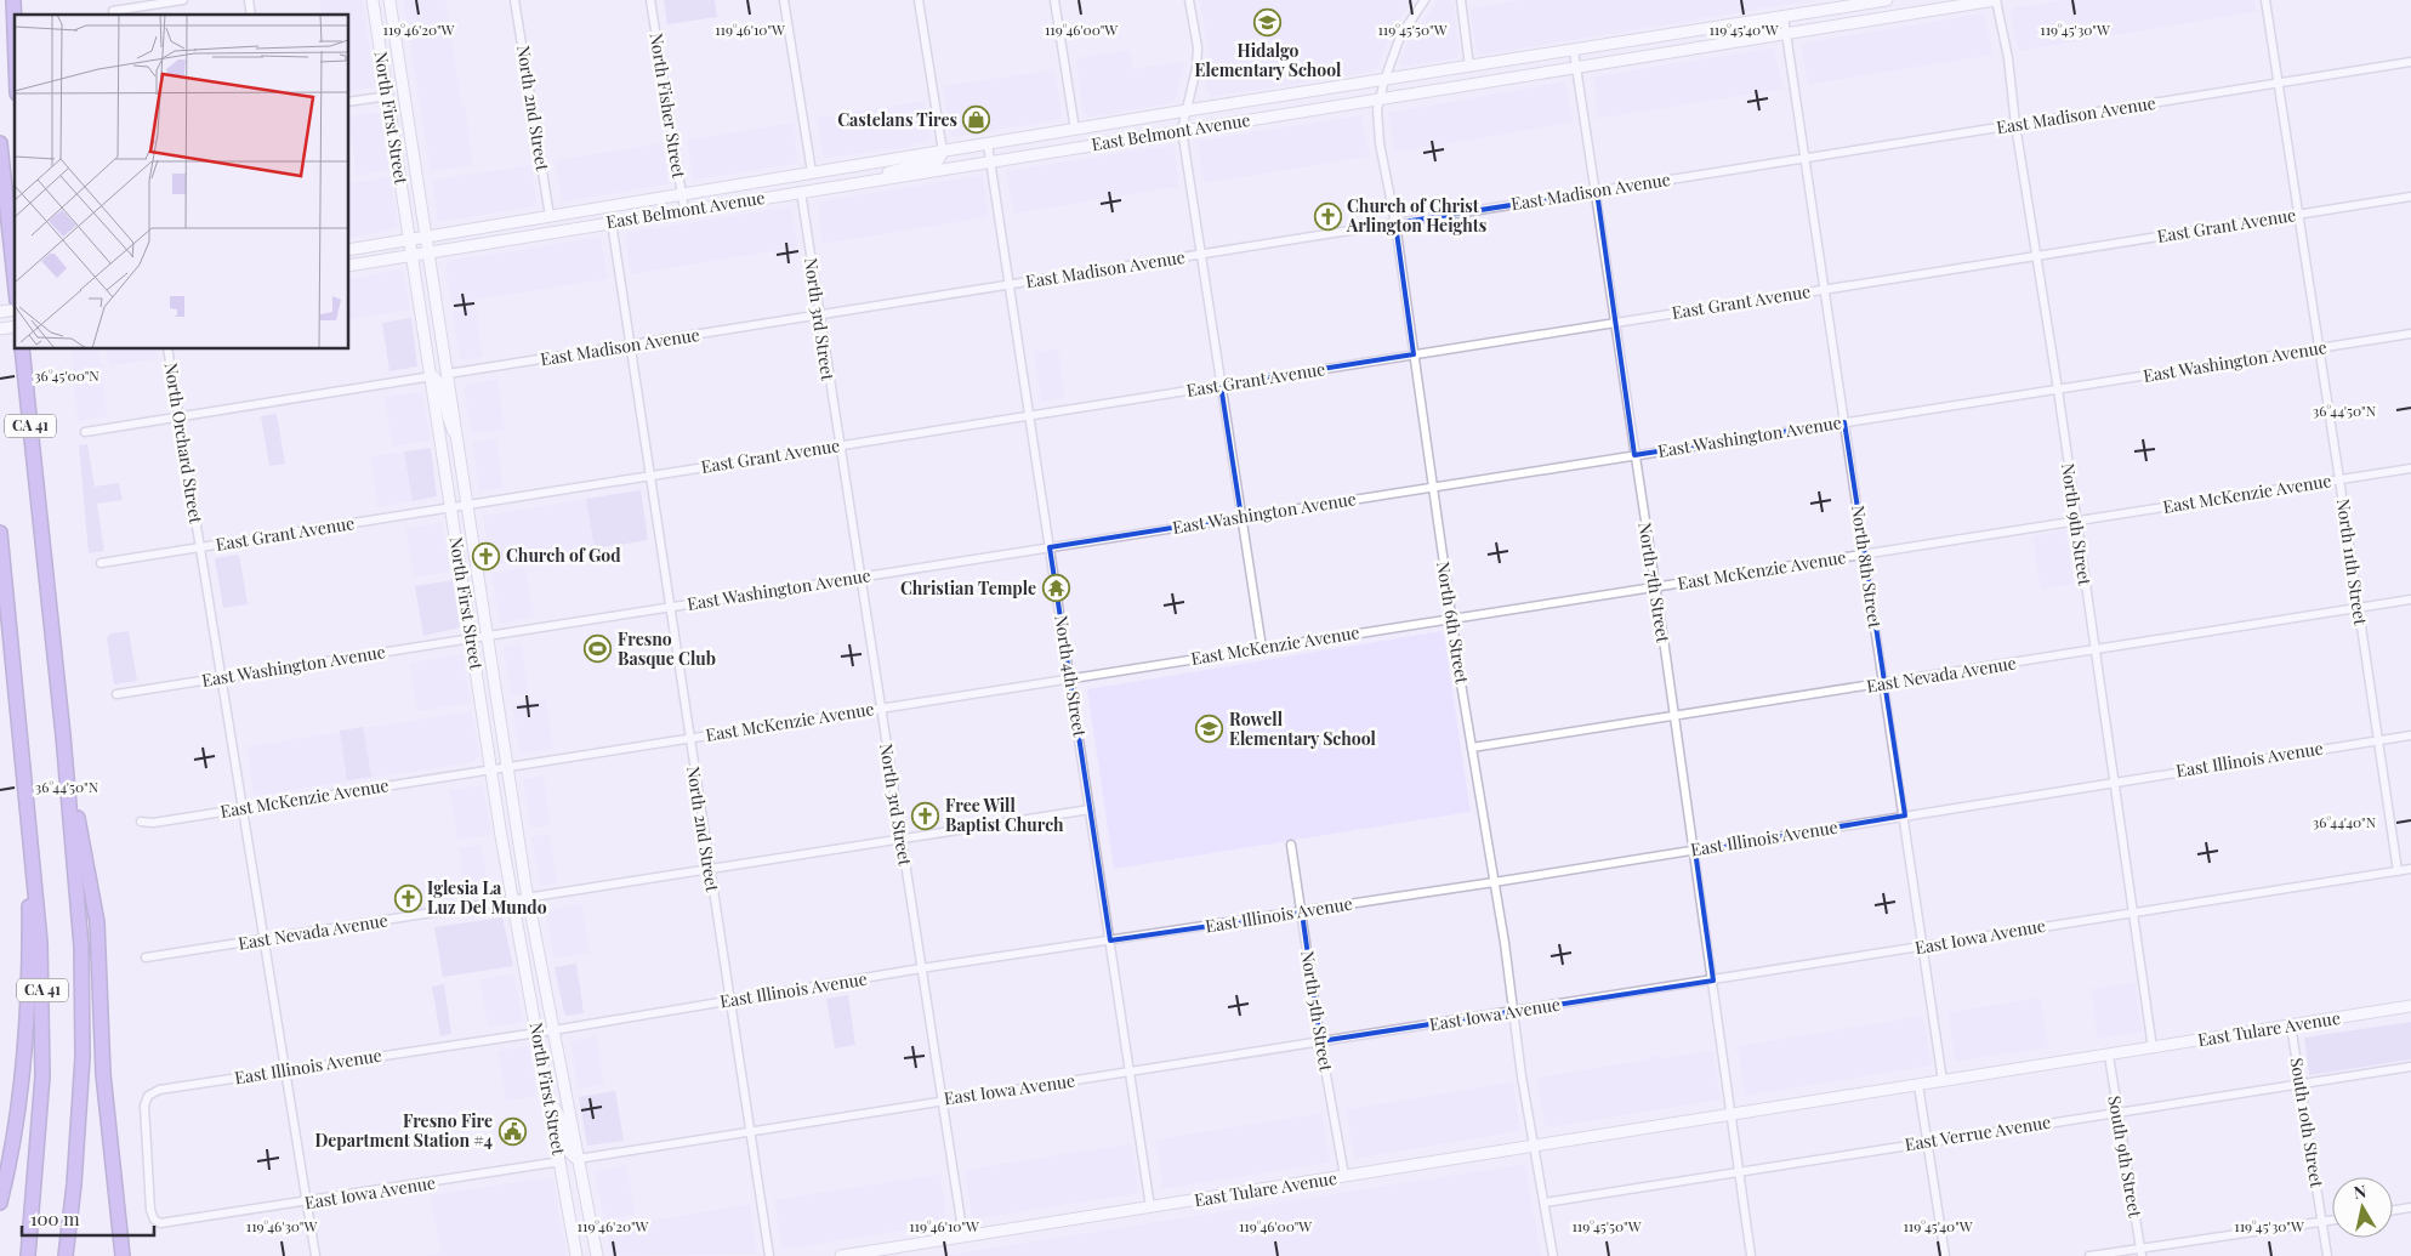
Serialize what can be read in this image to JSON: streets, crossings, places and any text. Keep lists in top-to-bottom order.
{
  "streets": {
    "highway": ["CA 41"],
    "main road": ["North First Street", "East Belmont Avenue", "East Tulare Avenue"],
    "street": [
      "North Fisher Street",
      "North 2nd Street",
      "East Madison Avenue",
      "East Grant Avenue",
      "North 3rd Street",
      "East Washington Avenue",
      "North Orchard Street",
      "East McKenzie Avenue",
      "North 9th Street",
      "North 11th Street",
      "North 8th Street",
      "North 7th Street",
      "North 6th Street",
      "East Nevada Avenue",
      "North 4th Street",
      "East Illinois Avenue",
      "East Iowa Avenue",
      "North 5th Street",
      "South 10th Street",
      "East Verrue Avenue",
      "South 9th Street"
    ]
  },
  "crossings": [
    ["North Fisher Street", "East Belmont Avenue"],
    ["North 2nd Street", "East Madison Avenue"],
    ["North 2nd Street", "East Belmont Avenue"],
    ["North 2nd Street", "East Grant Avenue"],
    ["North 2nd Street", "East Washington Avenue"],
    ["North 2nd Street", "East McKenzie Avenue"],
    ["North 2nd Street", "East Nevada Avenue"],
    ["North 2nd Street", "East Illinois Avenue"],
    ["North 2nd Street", "East Iowa Avenue"],
    ["East Madison Avenue", "North First Street"],
    ["East Madison Avenue", "North 3rd Street"],
    ["East Madison Avenue", "North 9th Street"],
    ["East Madison Avenue", "North 11th Street"],
    ["East Madison Avenue", "North 8th Street"],
    ["East Madison Avenue", "North 7th Street"],
    ["East Madison Avenue", "North 6th Street"],
    ["East Madison Avenue", "North 4th Street"],
    ["North First Street", "East Belmont Avenue"],
    ["North First Street", "East Grant Avenue"],
    ["North First Street", "East Washington Avenue"],
    ["North First Street", "East McKenzie Avenue"],
    ["North First Street", "East Nevada Avenue"],
    ["North First Street", "East Illinois Avenue"],
    ["North First Street", "East Iowa Avenue"],
    ["East Belmont Avenue", "North 3rd Street"],
    ["East Belmont Avenue", "North 9th Street"],
    ["East Belmont Avenue", "North 8th Street"],
    ["East Belmont Avenue", "North 7th Street"],
    ["East Belmont Avenue", "North 6th Street"],
    ["East Belmont Avenue", "North 4th Street"],
    ["East Grant Avenue", "North 3rd Street"],
    ["East Grant Avenue", "North Orchard Street"],
    ["East Grant Avenue", "North 9th Street"],
    ["East Grant Avenue", "North 11th Street"],
    ["East Grant Avenue", "North 8th Street"],
    ["East Grant Avenue", "North 7th Street"],
    ["East Grant Avenue", "North 6th Street"],
    ["East Grant Avenue", "North 4th Street"],
    ["North 3rd Street", "East Washington Avenue"],
    ["North 3rd Street", "East McKenzie Avenue"],
    ["North 3rd Street", "East Nevada Avenue"],
    ["North 3rd Street", "East Illinois Avenue"],
    ["North 3rd Street", "East Iowa Avenue"],
    ["North 3rd Street", "East Tulare Avenue"],
    ["East Washington Avenue", "North Orchard Street"],
    ["East Washington Avenue", "North 9th Street"],
    ["East Washington Avenue", "North 11th Street"],
    ["East Washington Avenue", "North 8th Street"],
    ["East Washington Avenue", "North 7th Street"],
    ["East Washington Avenue", "North 6th Street"],
    ["East Washington Avenue", "North 4th Street"],
    ["North Orchard Street", "East McKenzie Avenue"],
    ["North Orchard Street", "East Nevada Avenue"],
    ["North Orchard Street", "East Illinois Avenue"],
    ["North Orchard Street", "East Iowa Avenue"],
    ["East McKenzie Avenue", "North 9th Street"],
    ["East McKenzie Avenue", "North 11th Street"],
    ["East McKenzie Avenue", "North 8th Street"],
    ["East McKenzie Avenue", "North 7th Street"],
    ["East McKenzie Avenue", "North 6th Street"],
    ["East McKenzie Avenue", "North 4th Street"],
    ["North 9th Street", "East Nevada Avenue"],
    ["North 9th Street", "East Illinois Avenue"],
    ["North 9th Street", "East Iowa Avenue"],
    ["North 9th Street", "East Tulare Avenue"],
    ["North 11th Street", "East Nevada Avenue"],
    ["North 11th Street", "East Illinois Avenue"],
    ["North 11th Street", "East Iowa Avenue"],
    ["North 8th Street", "East Nevada Avenue"],
    ["North 8th Street", "East Illinois Avenue"],
    ["North 8th Street", "East Iowa Avenue"],
    ["North 8th Street", "East Tulare Avenue"],
    ["North 7th Street", "East Nevada Avenue"],
    ["North 7th Street", "East Illinois Avenue"],
    ["North 7th Street", "East Iowa Avenue"],
    ["North 7th Street", "East Tulare Avenue"],
    ["North 7th Street", "East Verrue Avenue"],
    ["North 6th Street", "East Nevada Avenue"],
    ["North 6th Street", "East Illinois Avenue"],
    ["North 6th Street", "East Iowa Avenue"],
    ["North 6th Street", "East Tulare Avenue"],
    ["North 6th Street", "East Verrue Avenue"],
    ["East Nevada Avenue", "North 4th Street"],
    ["North 4th Street", "East Illinois Avenue"],
    ["North 4th Street", "East Iowa Avenue"],
    ["North 4th Street", "East Tulare Avenue"],
    ["East Illinois Avenue", "East Iowa Avenue"],
    ["East Illinois Avenue", "North 5th Street"],
    ["East Iowa Avenue", "North 5th Street"],
    ["North 5th Street", "East Tulare Avenue"],
    ["East Tulare Avenue", "South 10th Street"],
    ["East Tulare Avenue", "South 9th Street"],
    ["South 10th Street", "East Verrue Avenue"],
    ["East Verrue Avenue", "South 9th Street"]
  ],
  "places": {
    "school or university": ["Hidalgo Elementary School", "Rowell Elementary School"],
    "shop": ["Castelans Tires"],
    "church": [
      "Church of Christ Arlington Heights",
      "Church of God",
      "Free Will Baptist Church",
      "Iglesia La Luz Del Mundo"
    ],
    "temple": ["Christian Temple"],
    "sports": ["Fresno Basque Club"],
    "public building": ["Fresno Fire Department Station #4"]
  },
  "scale_bar": "100 m",
  "north": "top",
  "coordinates": [
    "119°46'20\"W",
    "119°46'10\"W",
    "119°46'00\"W",
    "119°45'50\"W",
    "119°45'40\"W",
    "119°45'30\"W",
    "36°45'00\"N",
    "36°44'50\"N",
    "36°44'40\"N",
    "119°46'30\"W"
  ]
}
